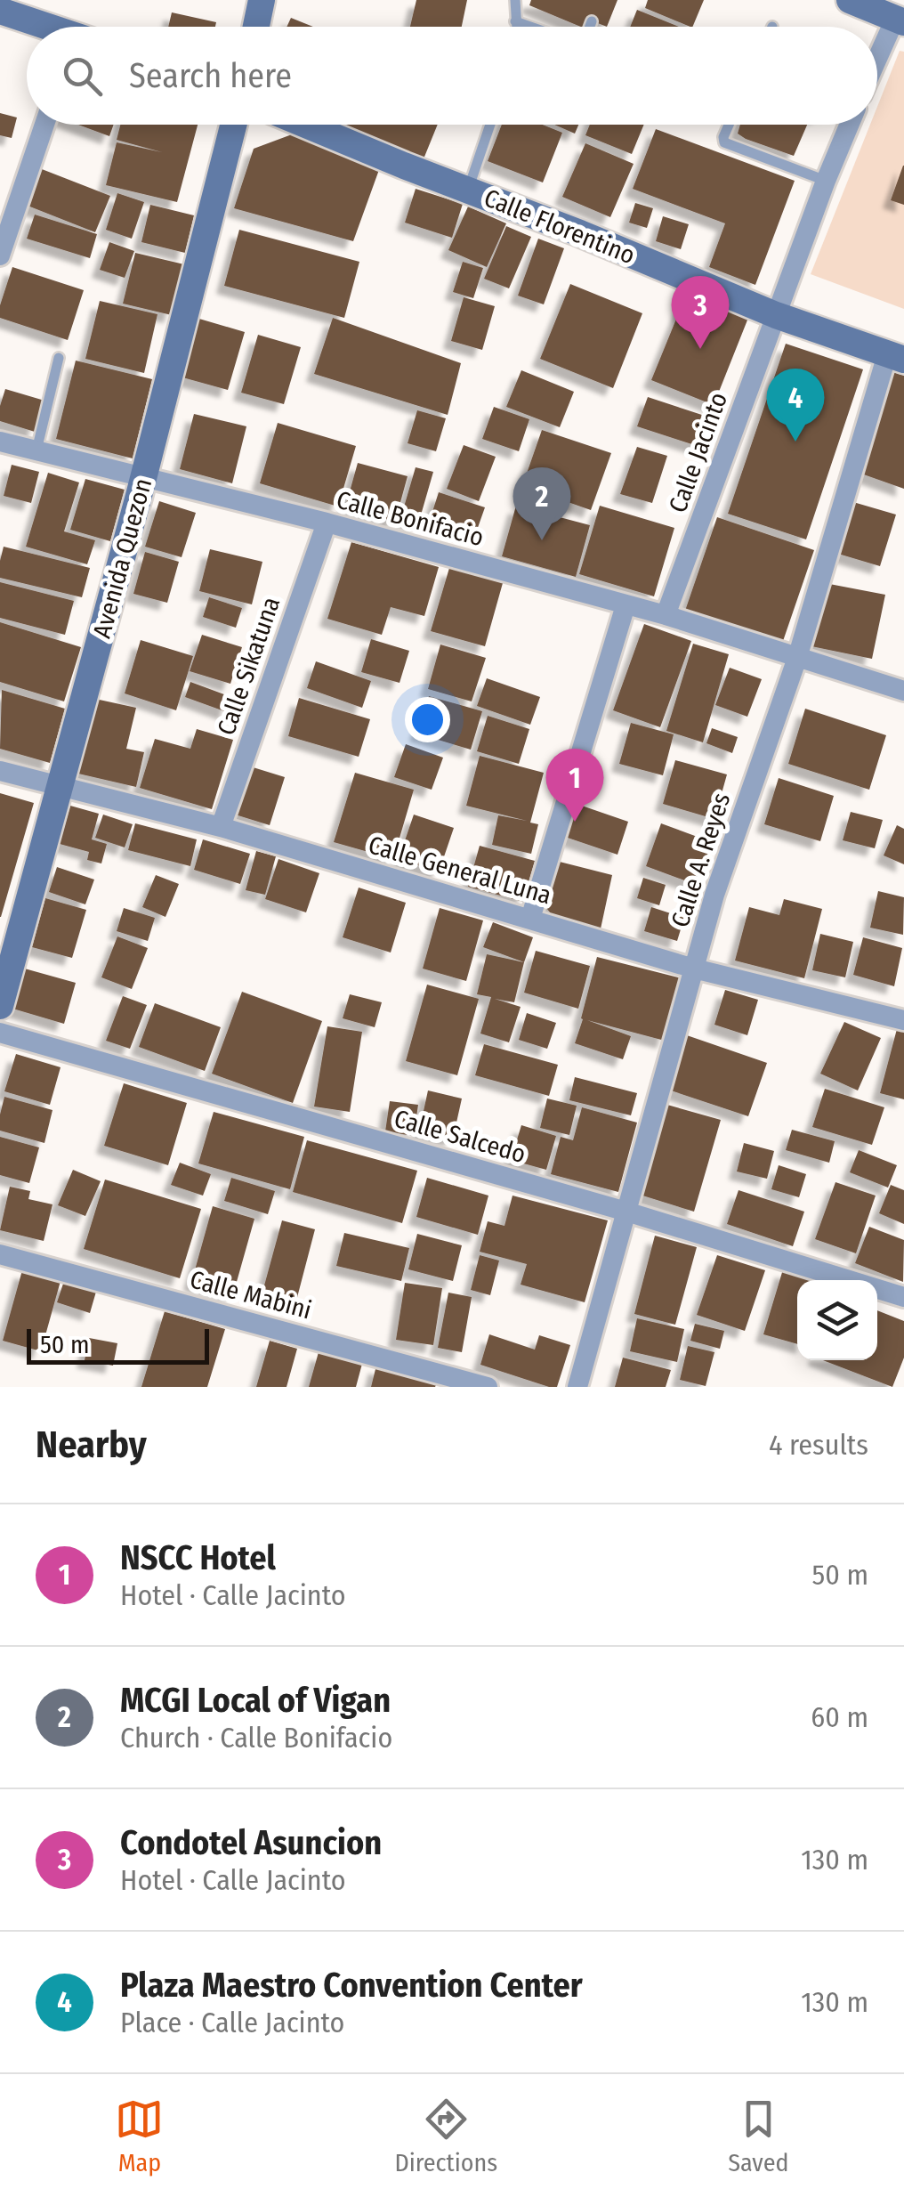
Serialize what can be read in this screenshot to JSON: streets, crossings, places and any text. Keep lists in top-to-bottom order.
{
  "streets": {
    "street": [
      "Calle Florentino",
      "Calle Jacinto",
      "Calle Bonifacio",
      "Avenida Quezon",
      "Calle Sikatuna",
      "Calle A. Reyes",
      "Calle General Luna",
      "Calle Salcedo",
      "Calle Mabini"
    ]
  },
  "crossings": [
    ["Calle Florentino", "Calle Jacinto"],
    ["Calle Florentino", "Calle A. Reyes"],
    ["Calle Jacinto", "Calle Bonifacio"],
    ["Calle Bonifacio", "Avenida Quezon"],
    ["Calle Bonifacio", "Calle Sikatuna"],
    ["Calle Bonifacio", "Calle A. Reyes"],
    ["Avenida Quezon", "Calle General Luna"],
    ["Calle Sikatuna", "Calle General Luna"],
    ["Calle A. Reyes", "Calle General Luna"],
    ["Calle A. Reyes", "Calle Salcedo"]
  ],
  "scale_bar": "50 m",
  "page": {
    "search": "Search here",
    "pins": [
      "3",
      "4",
      "2",
      "1"
    ],
    "scale": "50 m",
    "heading": ["Nearby", "4 results"],
    "list": [
      {
        "mark": "1",
        "name": "NSCC Hotel",
        "note": "Hotel · Calle Jacinto",
        "value": "50 m"
      },
      {
        "mark": "2",
        "name": "MCGI Local of Vigan",
        "note": "Church · Calle Bonifacio",
        "value": "60 m"
      },
      {
        "mark": "3",
        "name": "Condotel Asuncion",
        "note": "Hotel · Calle Jacinto",
        "value": "130 m"
      },
      {
        "mark": "4",
        "name": "Plaza Maestro Convention Center",
        "note": "Place · Calle Jacinto",
        "value": "130 m"
      }
    ],
    "nav": ["Map", "Directions", "Saved"]
  }
}
